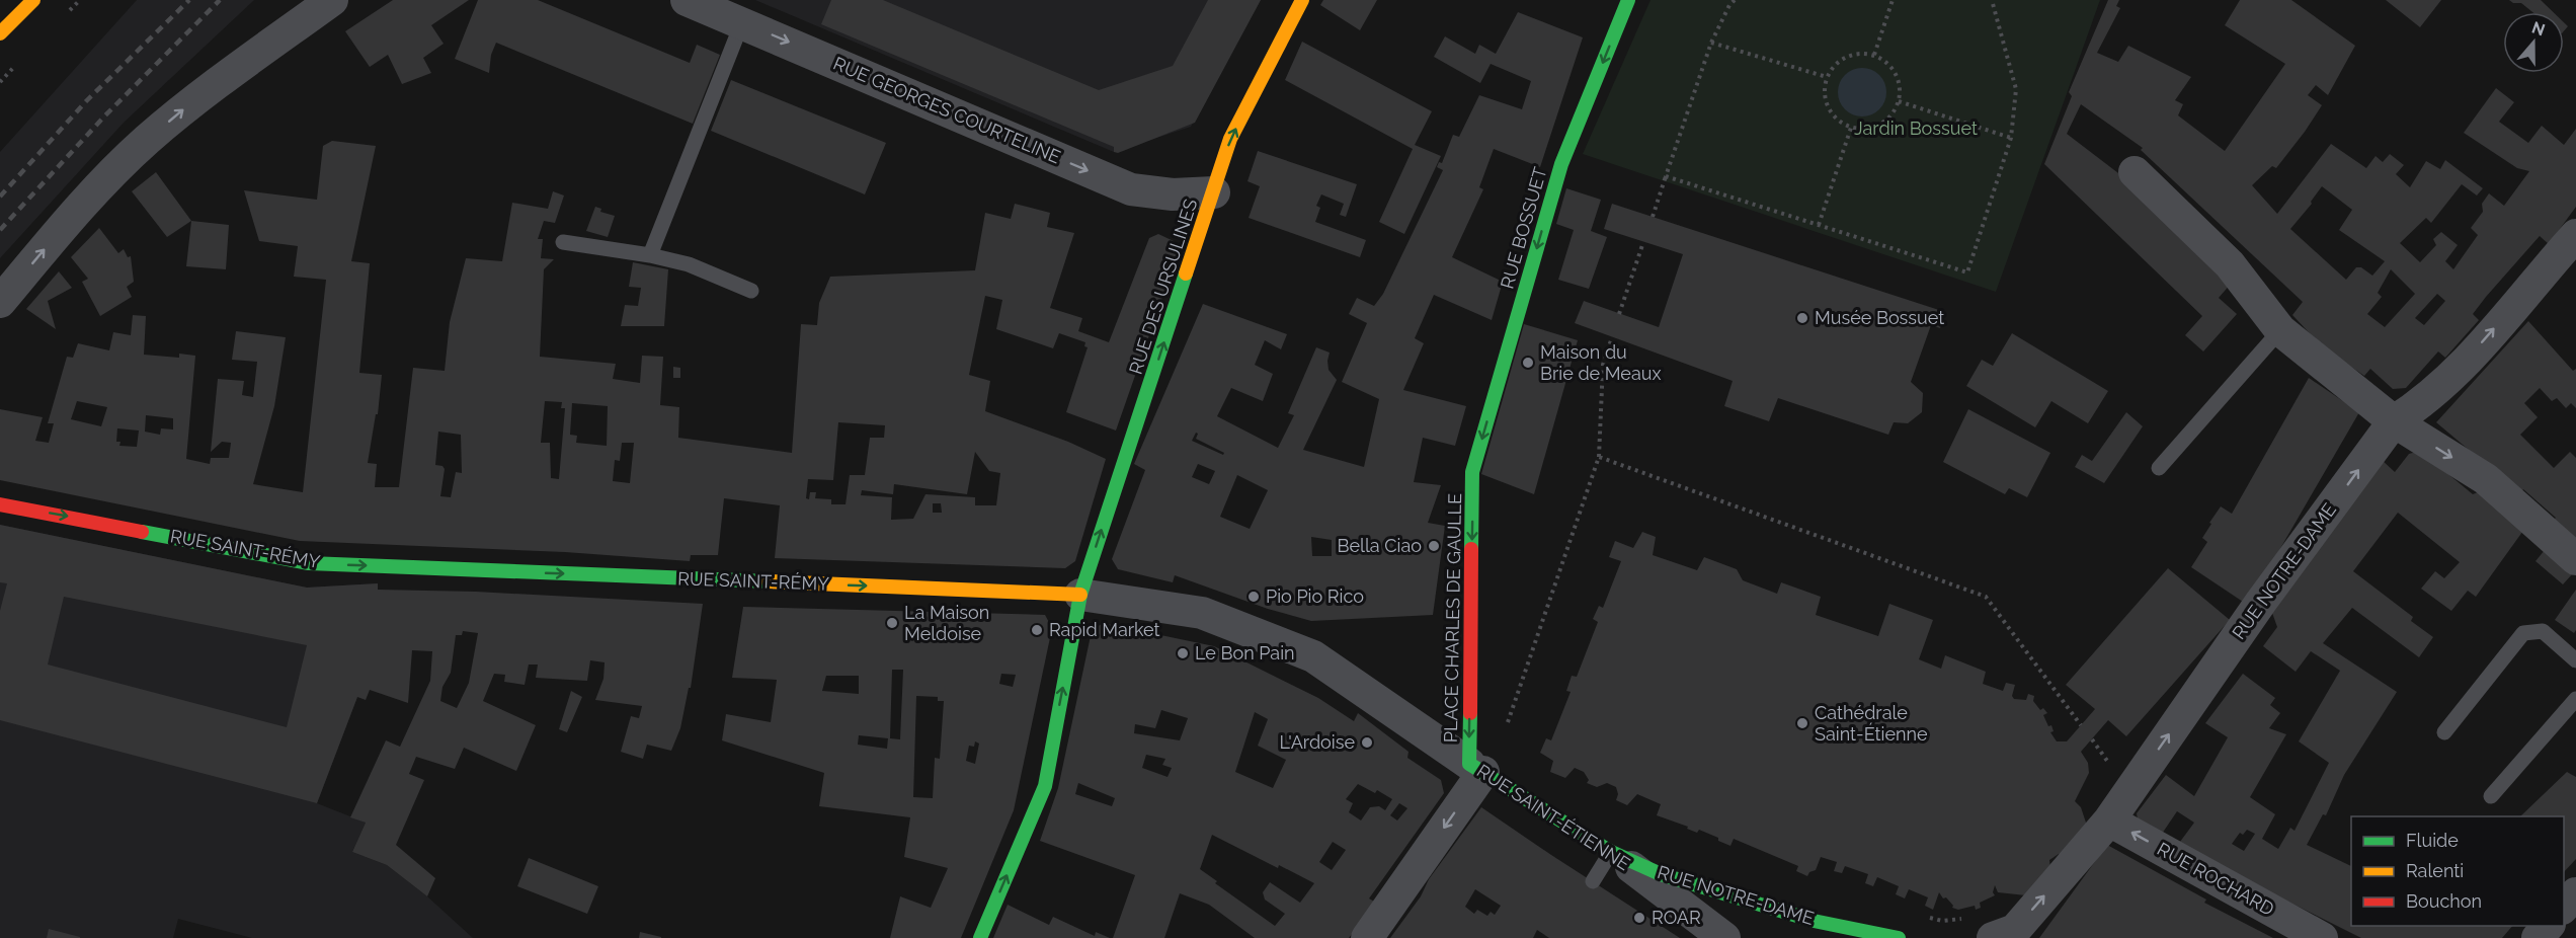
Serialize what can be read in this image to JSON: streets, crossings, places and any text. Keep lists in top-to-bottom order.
{
  "streets": {
    "street": [
      "RUE GEORGES COURTELINE",
      "RUE BOSSUET",
      "RUE DES URSULINES",
      "RUE SAINT-RÉMY",
      "RUE NOTRE-DAME",
      "PLACE CHARLES DE GAULLE",
      "RUE SAINT-ÉTIENNE",
      "RUE ROCHARD"
    ]
  },
  "crossings": [
    ["RUE GEORGES COURTELINE", "RUE DES URSULINES"],
    ["RUE BOSSUET", "PLACE CHARLES DE GAULLE"],
    ["RUE DES URSULINES", "RUE SAINT-RÉMY"],
    ["RUE SAINT-RÉMY", "PLACE CHARLES DE GAULLE"],
    ["RUE SAINT-RÉMY", "RUE SAINT-ÉTIENNE"],
    ["RUE NOTRE-DAME", "RUE SAINT-ÉTIENNE"],
    ["RUE NOTRE-DAME", "RUE ROCHARD"],
    ["PLACE CHARLES DE GAULLE", "RUE SAINT-ÉTIENNE"]
  ],
  "one_way": [
    "RUE GEORGES COURTELINE",
    "RUE BOSSUET",
    "RUE DES URSULINES",
    "RUE SAINT-RÉMY",
    "RUE NOTRE-DAME",
    "PLACE CHARLES DE GAULLE",
    "RUE ROCHARD"
  ],
  "parks": ["Jardin Bossuet"],
  "places": [
    "Musée Bossuet",
    "Maison du Brie de Meaux",
    "Bella Ciao",
    "Pio Pio Rico",
    "La Maison Meldoise",
    "Rapid Market",
    "Le Bon Pain",
    "Cathédrale Saint-Étienne",
    "L'Ardoise",
    "ROAR"
  ],
  "legend": ["Fluide", "Ralenti", "Bouchon"],
  "north": "top"
}
